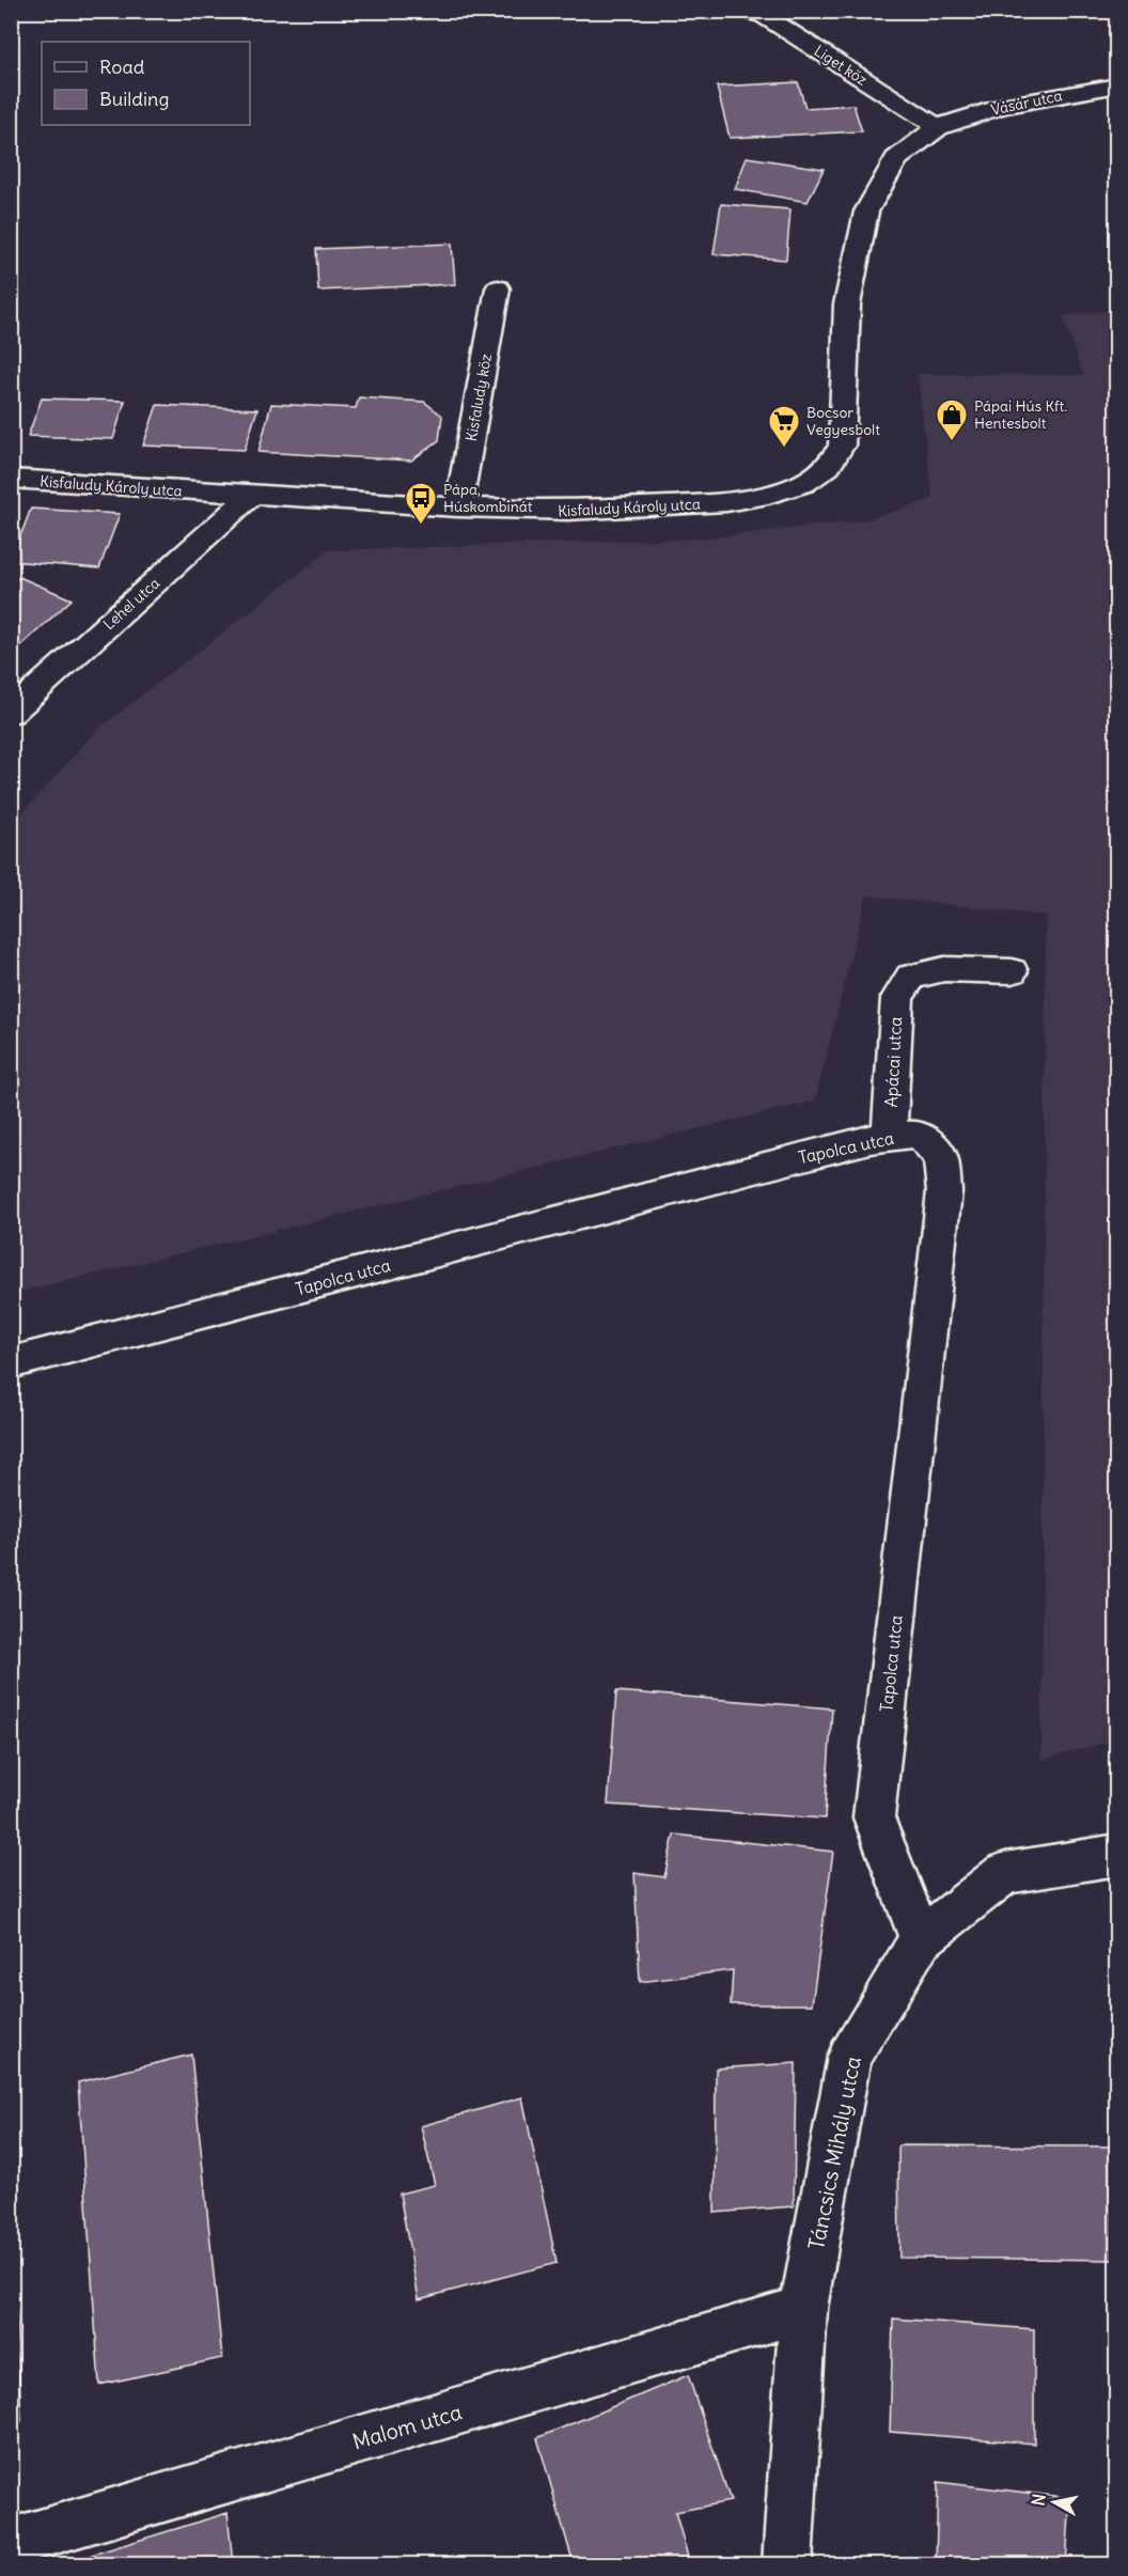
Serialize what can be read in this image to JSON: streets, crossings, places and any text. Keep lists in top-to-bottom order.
{
  "streets": {
    "street": [
      "Liget köz",
      "Vásár utca",
      "Kisfaludy köz",
      "Kisfaludy Károly utca",
      "Lehel utca",
      "Apácai utca",
      "Tapolca utca",
      "Táncsics Mihály utca",
      "Malom utca"
    ]
  },
  "crossings": [
    ["Liget köz", "Vásár utca"],
    ["Liget köz", "Kisfaludy Károly utca"],
    ["Vásár utca", "Kisfaludy Károly utca"],
    ["Kisfaludy köz", "Kisfaludy Károly utca"],
    ["Kisfaludy Károly utca", "Lehel utca"],
    ["Apácai utca", "Tapolca utca"],
    ["Tapolca utca", "Táncsics Mihály utca"],
    ["Táncsics Mihály utca", "Malom utca"]
  ],
  "places": {
    "shop": ["Pápai Hús Kft. Hentesbolt"],
    "supermarket": ["Bocsor Vegyesbolt"],
    "bus stop": ["Pápa, Húskombinát"]
  },
  "legend": ["Road", "Building"],
  "north": "left"
}
